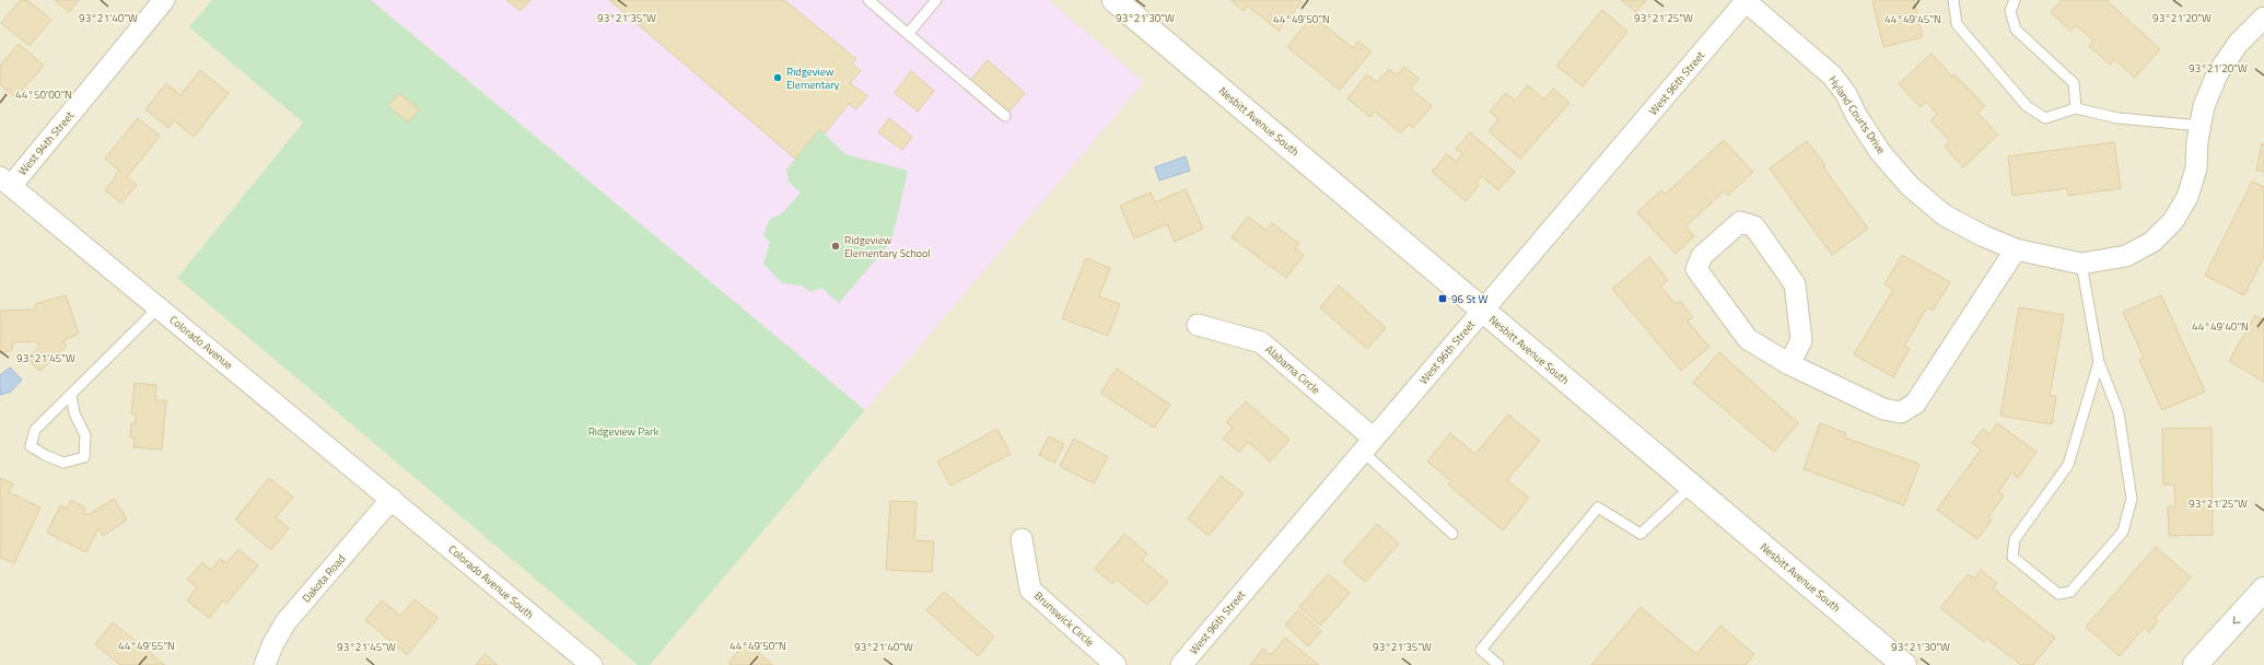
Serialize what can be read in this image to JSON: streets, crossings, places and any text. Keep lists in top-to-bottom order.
{
  "streets": {
    "street": [
      "West 96th Street",
      "Hyland Courts Drive",
      "Nesbitt Avenue South",
      "West 94th Street",
      "Colorado Avenue",
      "Alabama Circle",
      "Dakota Road",
      "Colorado Avenue South",
      "Brunswick Circle"
    ]
  },
  "crossings": [
    ["West 96th Street", "Hyland Courts Drive"],
    ["West 96th Street", "Nesbitt Avenue South"],
    ["West 96th Street", "Alabama Circle"],
    ["West 94th Street", "Colorado Avenue"],
    ["Colorado Avenue", "Dakota Road"],
    ["Colorado Avenue", "Colorado Avenue South"],
    ["Dakota Road", "Colorado Avenue South"]
  ],
  "parks": ["Ridgeview Park"],
  "places": {
    "other": ["Ridgeview Elementary", "Ridgeview Elementary School"],
    "transit": ["96 St W"]
  },
  "coordinates": [
    "93°21'35\"W",
    "93°21'20\"W",
    "93°21'40\"W",
    "93°21'30\"W",
    "93°21'25\"W",
    "44°49'50\"N",
    "44°49'45\"N",
    "44°50'00\"N",
    "44°49'40\"N",
    "93°21'45\"W",
    "44°49'55\"N"
  ]
}
